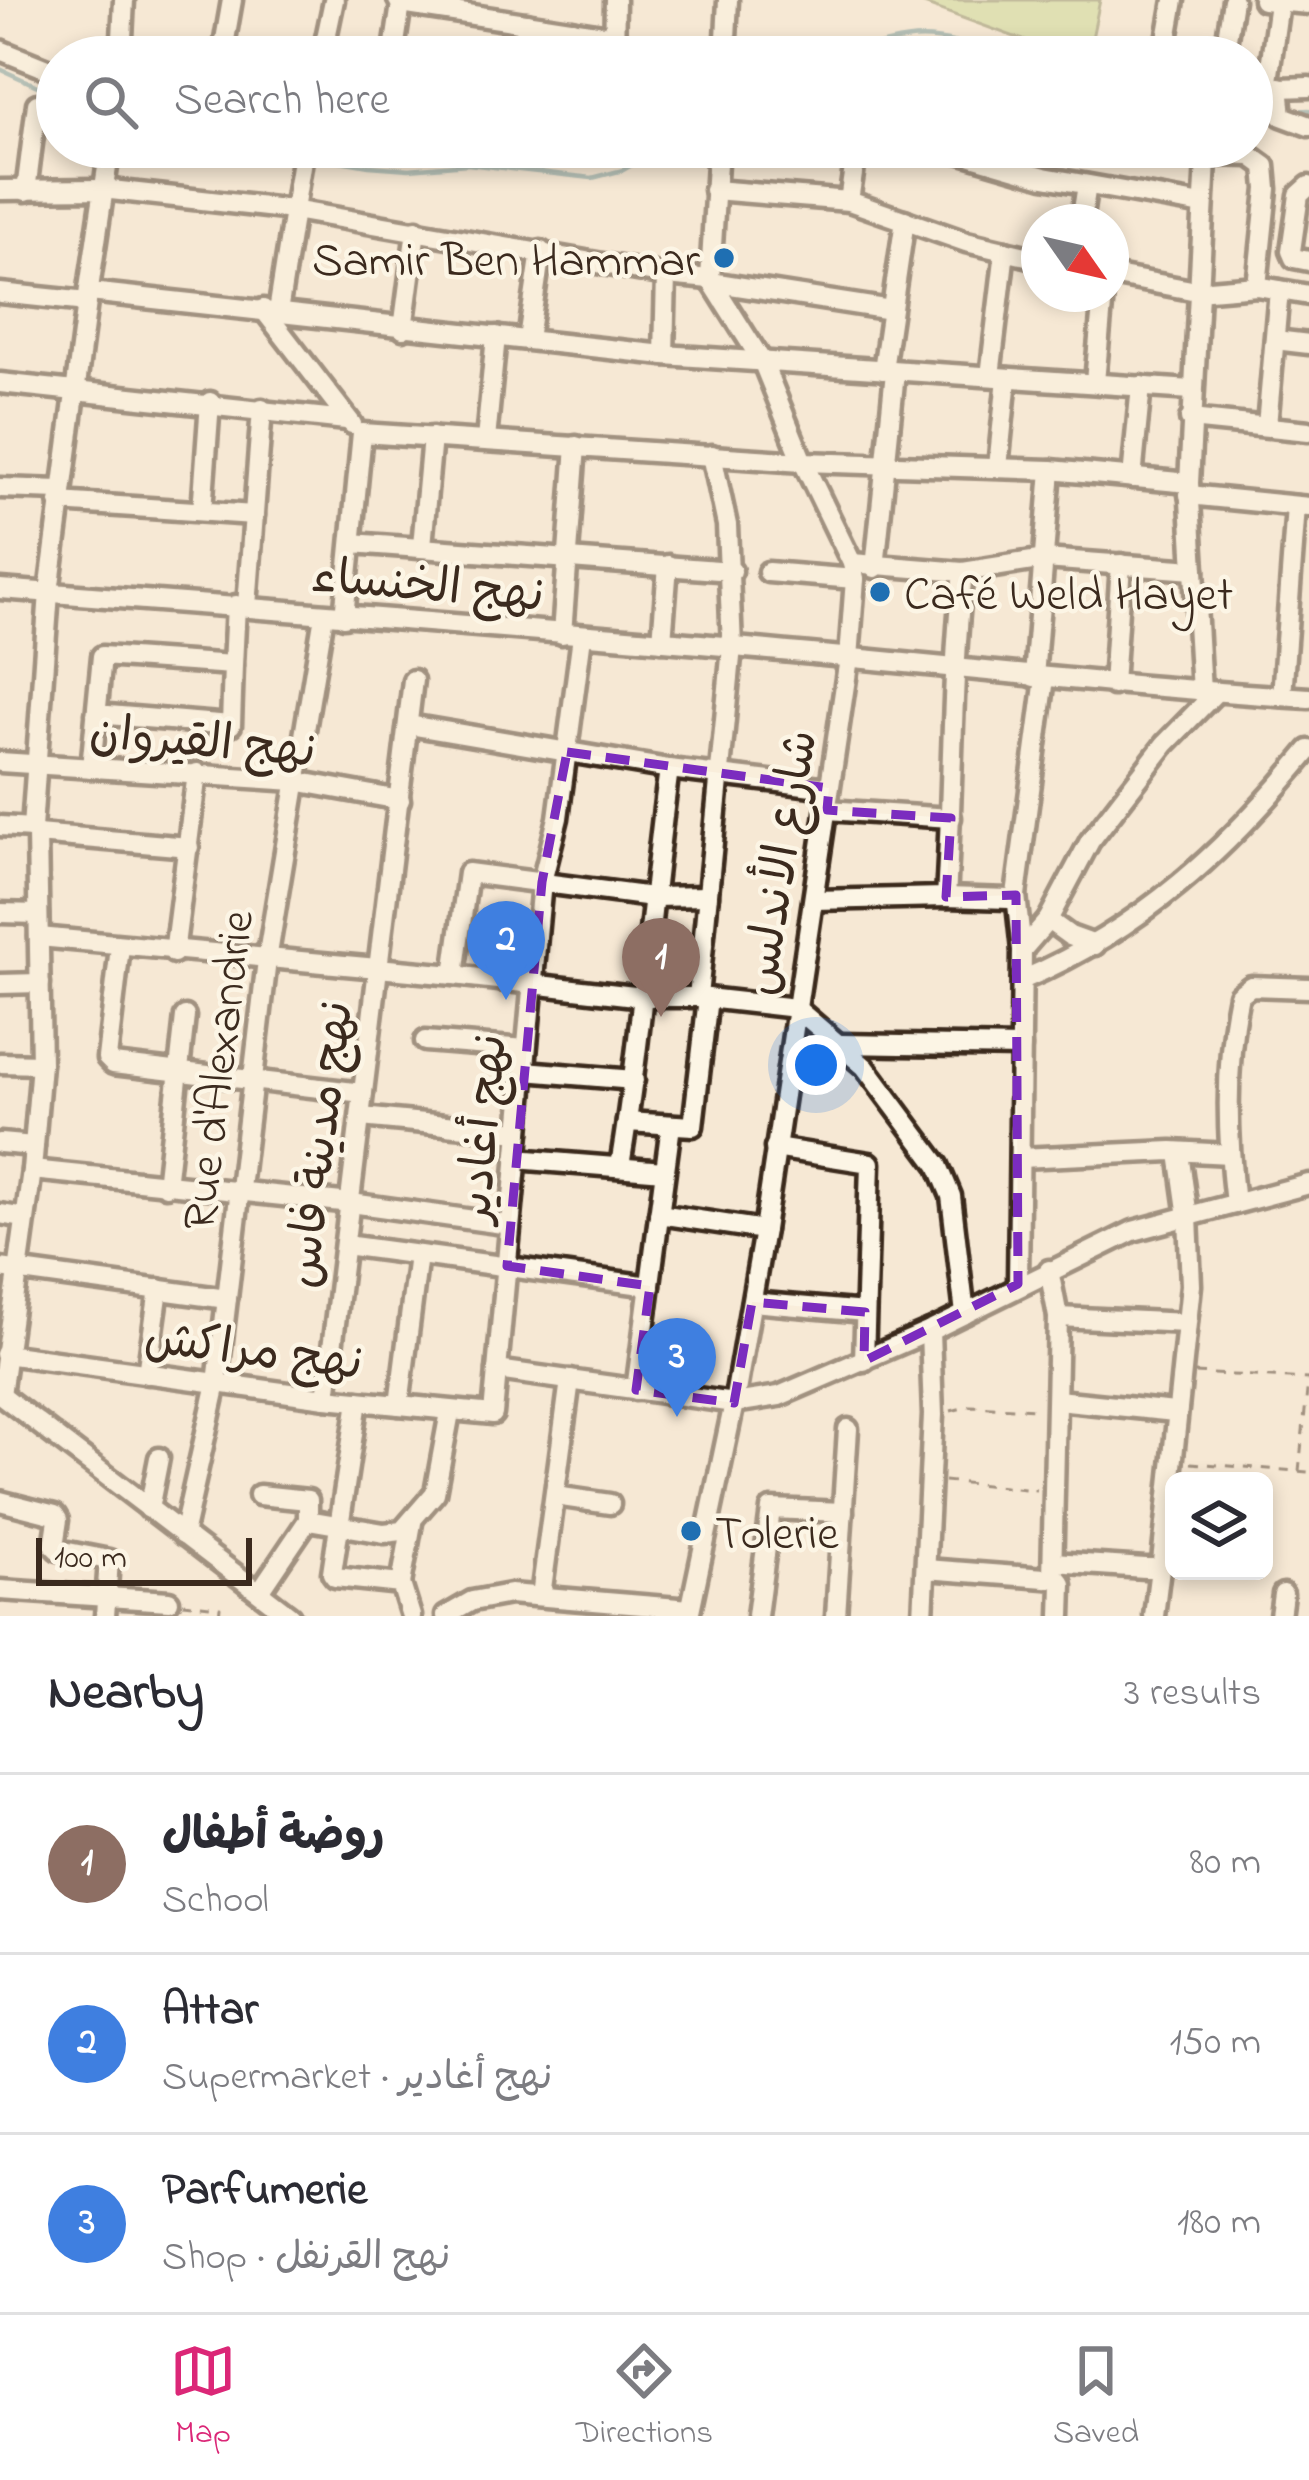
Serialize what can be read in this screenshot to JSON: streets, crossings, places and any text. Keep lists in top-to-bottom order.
{
  "streets": {
    "street": [
      "نهج الخنساء",
      "نهج القيروان",
      "شارع الأندلس",
      "Rue d'Alexandrie",
      "نهج أغادير",
      "نهج مدينة فاس",
      "نهج مراكش"
    ]
  },
  "crossings": [
    ["نهج الخنساء", "شارع الأندلس"],
    ["نهج الخنساء", "Rue d'Alexandrie"],
    ["نهج الخنساء", "نهج أغادير"],
    ["نهج القيروان", "Rue d'Alexandrie"],
    ["نهج القيروان", "نهج مدينة فاس"],
    ["Rue d'Alexandrie", "نهج مراكش"],
    ["نهج أغادير", "نهج مراكش"],
    ["نهج مدينة فاس", "نهج مراكش"]
  ],
  "places": ["Samir Ben Hammar", "Café Weld Hayet", "Tolerie"],
  "scale_bar": "100 m",
  "north": "bottom right",
  "page": {
    "search": "Search here",
    "pins": ["2", "1", "3"],
    "scale": "100 m",
    "heading": ["Nearby", "3 results"],
    "list": [
      {
        "mark": "1",
        "name": "روضة أطفال",
        "note": "School",
        "value": "80 m"
      },
      {
        "mark": "2",
        "name": "Attar",
        "note": "Supermarket · نهج أغادير",
        "value": "150 m"
      },
      {
        "mark": "3",
        "name": "Parfumerie",
        "note": "Shop · نهج القرنفل",
        "value": "180 m"
      }
    ],
    "nav": ["Map", "Directions", "Saved"]
  }
}
